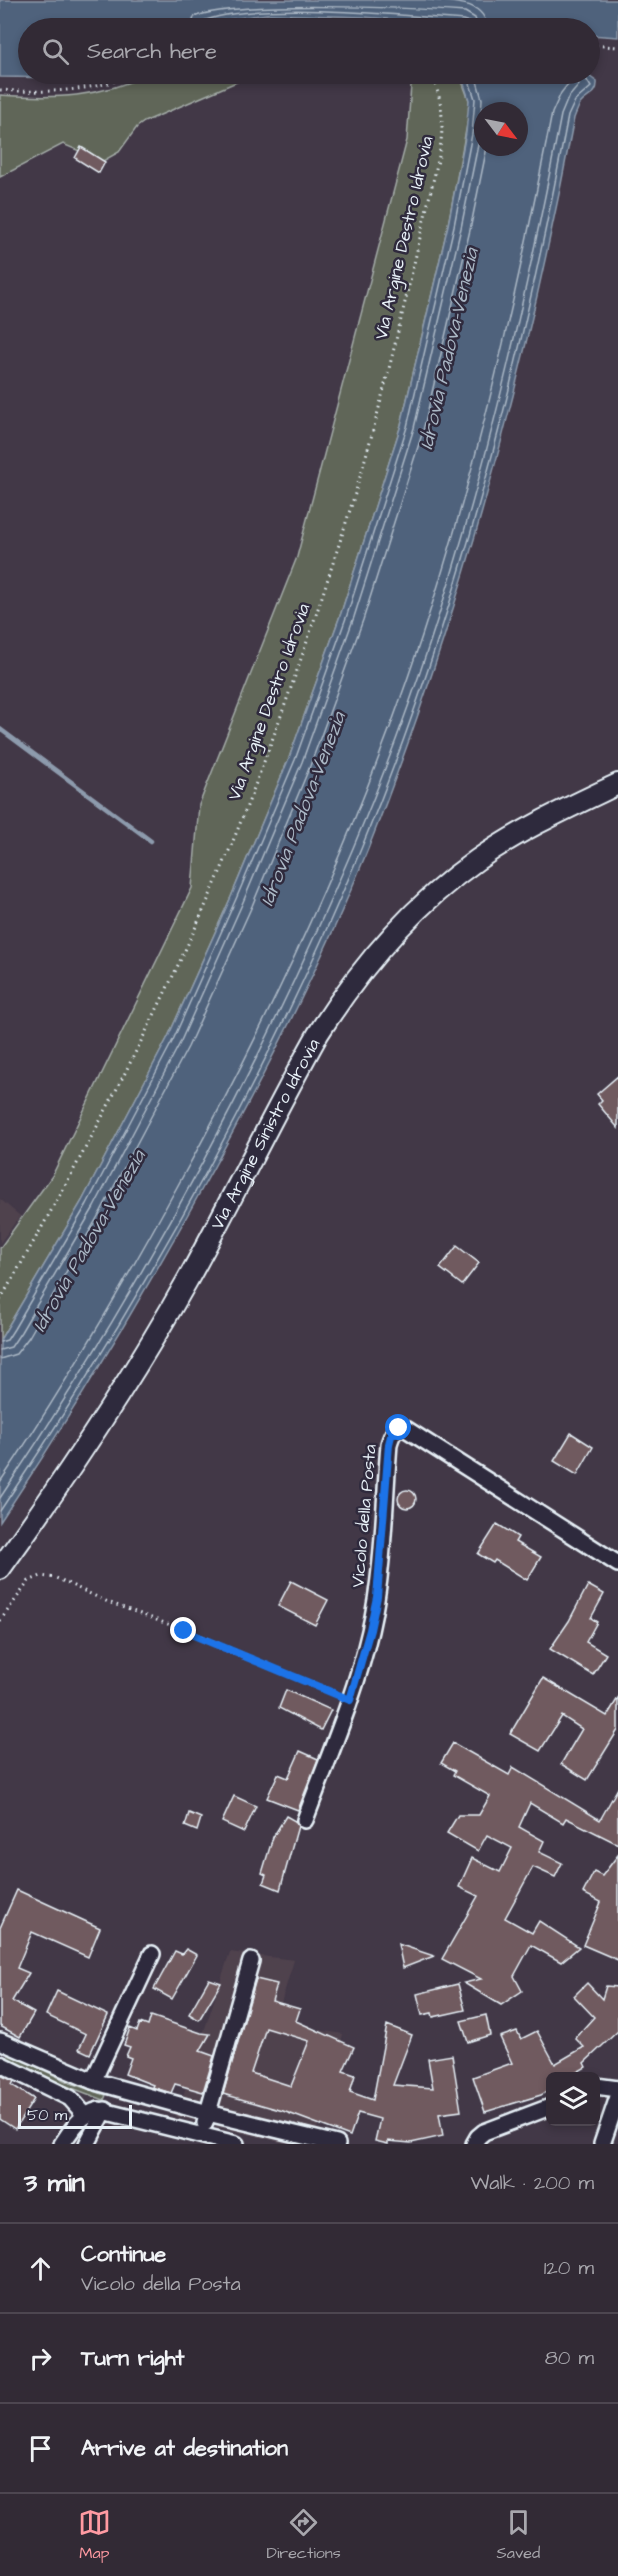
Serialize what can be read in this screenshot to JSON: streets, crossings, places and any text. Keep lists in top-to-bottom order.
{
  "streets": {
    "main road": ["Via Argine Sinistro Idrovia"],
    "street": ["Vicolo della Posta"],
    "path": ["Via Argine Destro Idrovia"]
  },
  "water": ["Idrovia Padova-Venezia"],
  "scale_bar": "50 m",
  "north": "bottom right",
  "page": {
    "search": "Search here",
    "scale": "50 m",
    "heading": ["3 min", "Walk · 200 m"],
    "list": [
      ["Continue", "Vicolo della Posta", "120 m"],
      ["Turn right", "80 m"],
      "Arrive at destination"
    ],
    "nav": ["Map", "Directions", "Saved"]
  }
}
